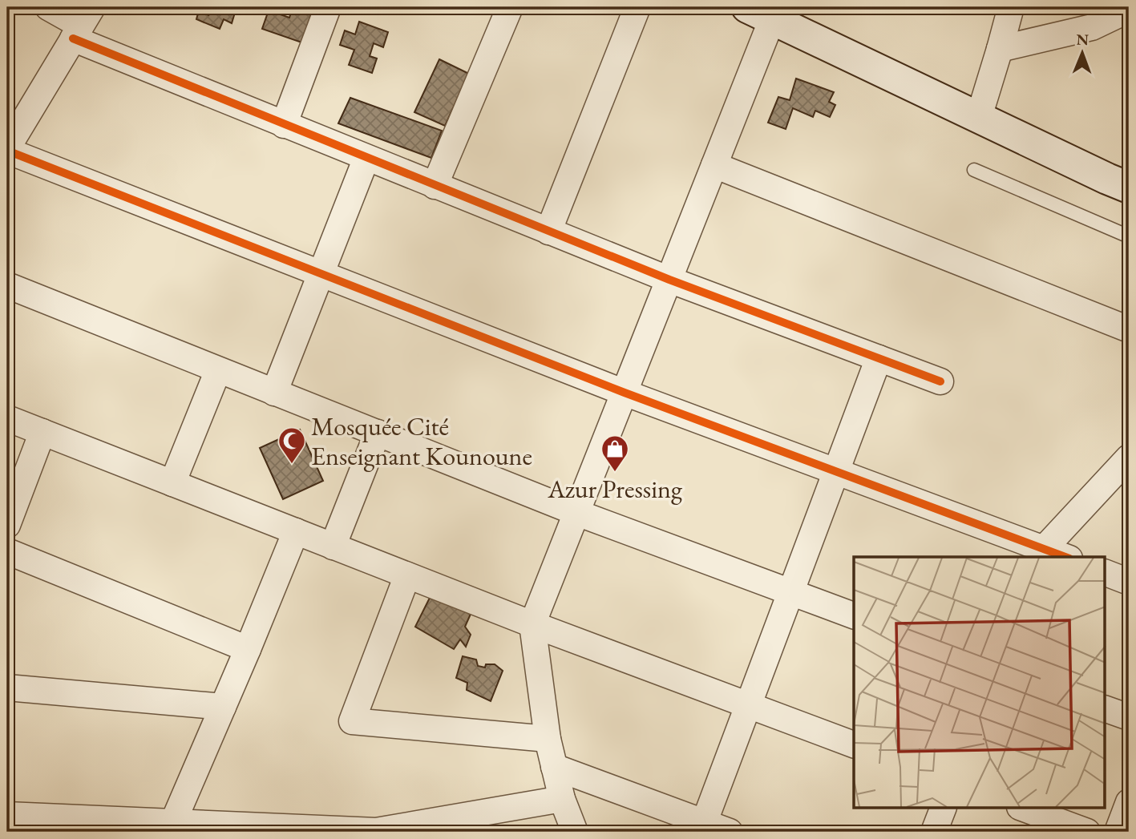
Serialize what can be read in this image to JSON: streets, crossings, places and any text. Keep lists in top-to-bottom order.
{
  "places": {
    "mosque": ["Mosquée Cité Enseignant Kounoune"],
    "shop": ["Azur Pressing"]
  },
  "north": "top"
}
